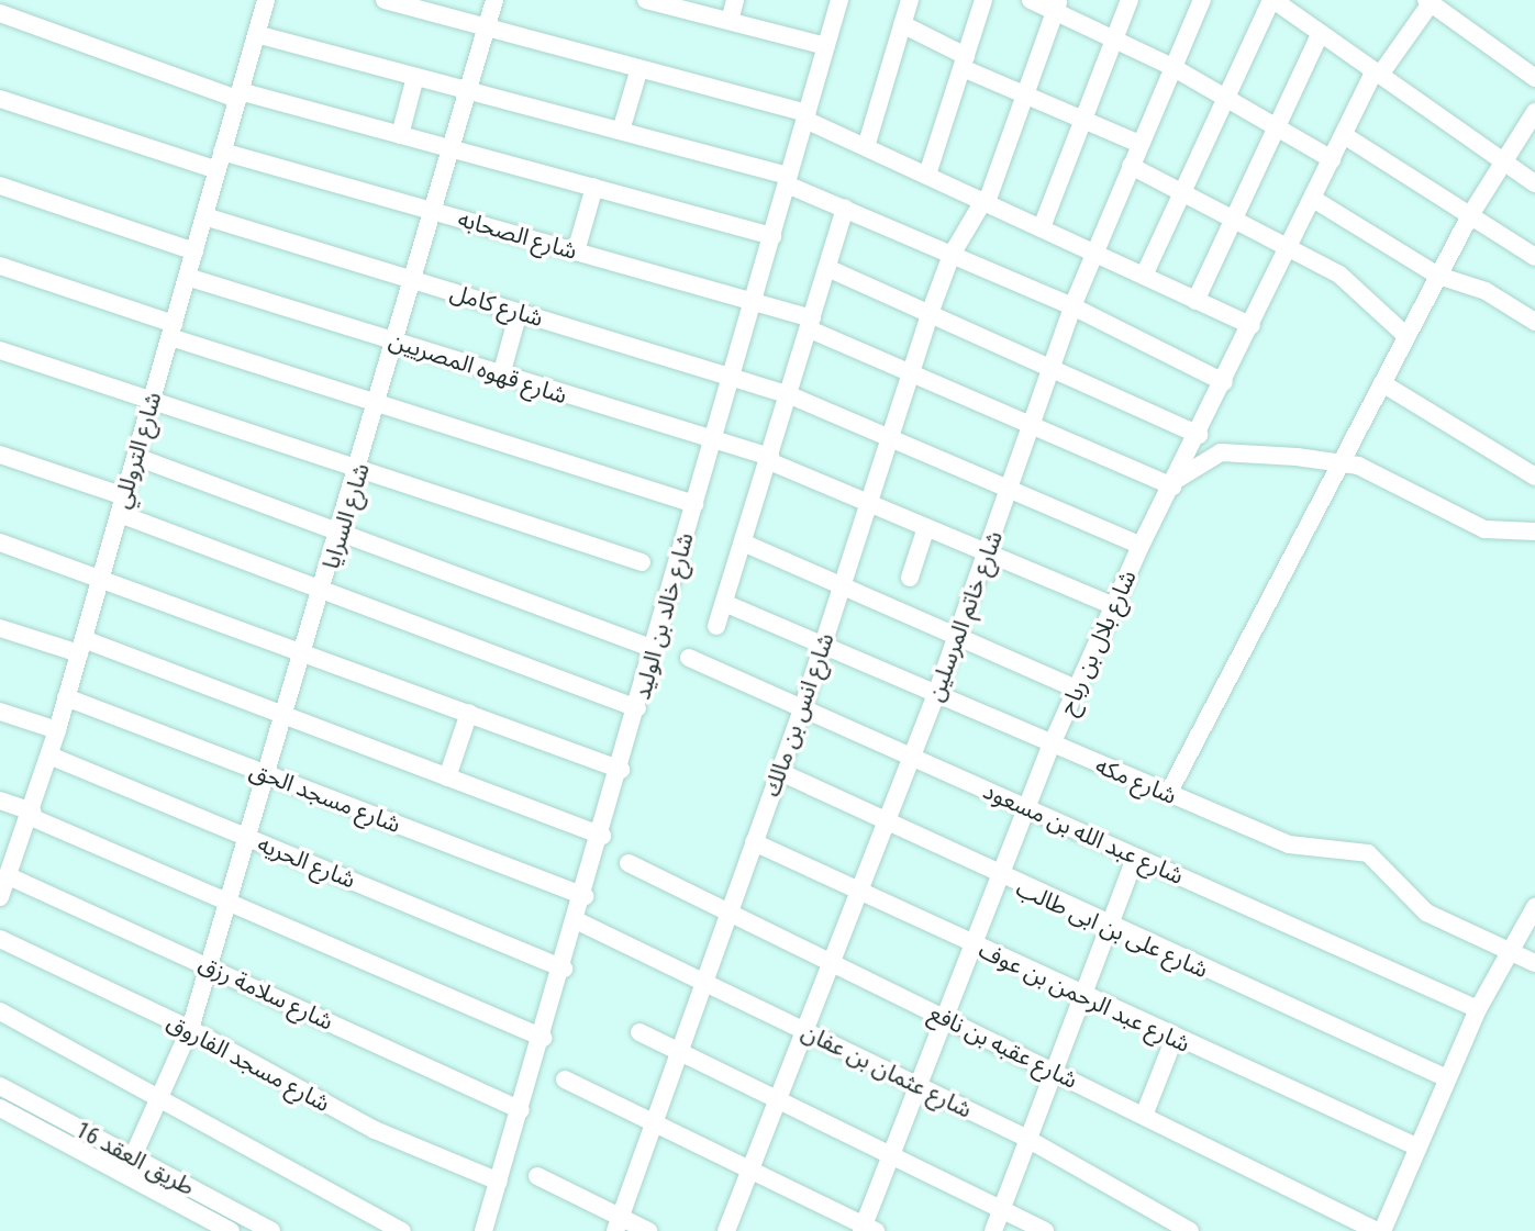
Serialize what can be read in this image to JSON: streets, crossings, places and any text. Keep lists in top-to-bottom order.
{
  "streets": {
    "street": [
      "شارع الصحابه",
      "شارع كامل",
      "شارع قهوه المصريين",
      "شارع التروللي",
      "شارع السرايا",
      "شارع خالد بن الوليد",
      "شارع خاتم المرسلين",
      "شارع بلال بن رباح",
      "شارع انس بن مالك",
      "شارع مكه",
      "شارع مسجد الحق",
      "شارع عبد الله بن مسعود",
      "شارع الحريه",
      "شارع على بن ابى طالب",
      "شارع سلامة رزق",
      "شارع عبد الرحمن بن عوف",
      "شارع عقبه بن نافع",
      "شارع مسجد الفاروق",
      "شارع عثمان بن عفان",
      "طريق العقد 16"
    ]
  },
  "crossings": [
    ["شارع الصحابه", "شارع التروللي"],
    ["شارع الصحابه", "شارع السرايا"],
    ["شارع الصحابه", "شارع خالد بن الوليد"],
    ["شارع الصحابه", "شارع خاتم المرسلين"],
    ["شارع الصحابه", "شارع بلال بن رباح"],
    ["شارع الصحابه", "شارع انس بن مالك"],
    ["شارع كامل", "شارع التروللي"],
    ["شارع كامل", "شارع السرايا"],
    ["شارع كامل", "شارع خالد بن الوليد"],
    ["شارع كامل", "شارع خاتم المرسلين"],
    ["شارع كامل", "شارع بلال بن رباح"],
    ["شارع كامل", "شارع انس بن مالك"],
    ["شارع قهوه المصريين", "شارع التروللي"],
    ["شارع قهوه المصريين", "شارع السرايا"],
    ["شارع قهوه المصريين", "شارع خالد بن الوليد"],
    ["شارع قهوه المصريين", "شارع خاتم المرسلين"],
    ["شارع قهوه المصريين", "شارع بلال بن رباح"],
    ["شارع قهوه المصريين", "شارع انس بن مالك"],
    ["شارع التروللي", "شارع مسجد الحق"],
    ["شارع التروللي", "شارع الحريه"],
    ["شارع التروللي", "شارع سلامة رزق"],
    ["شارع السرايا", "شارع مسجد الحق"],
    ["شارع السرايا", "شارع الحريه"],
    ["شارع السرايا", "شارع سلامة رزق"],
    ["شارع السرايا", "شارع مسجد الفاروق"],
    ["شارع السرايا", "طريق العقد 16"],
    ["شارع خالد بن الوليد", "شارع مسجد الحق"],
    ["شارع خالد بن الوليد", "شارع الحريه"],
    ["شارع خالد بن الوليد", "شارع سلامة رزق"],
    ["شارع خالد بن الوليد", "شارع مسجد الفاروق"],
    ["شارع خالد بن الوليد", "شارع عثمان بن عفان"],
    ["شارع خاتم المرسلين", "شارع مكه"],
    ["شارع خاتم المرسلين", "شارع عبد الله بن مسعود"],
    ["شارع خاتم المرسلين", "شارع على بن ابى طالب"],
    ["شارع خاتم المرسلين", "شارع عبد الرحمن بن عوف"],
    ["شارع خاتم المرسلين", "شارع عقبه بن نافع"],
    ["شارع خاتم المرسلين", "شارع عثمان بن عفان"],
    ["شارع بلال بن رباح", "شارع مكه"],
    ["شارع بلال بن رباح", "شارع عبد الله بن مسعود"],
    ["شارع بلال بن رباح", "شارع على بن ابى طالب"],
    ["شارع بلال بن رباح", "شارع عبد الرحمن بن عوف"],
    ["شارع بلال بن رباح", "شارع عقبه بن نافع"],
    ["شارع بلال بن رباح", "شارع عثمان بن عفان"],
    ["شارع انس بن مالك", "شارع مكه"],
    ["شارع انس بن مالك", "شارع عبد الله بن مسعود"],
    ["شارع انس بن مالك", "شارع على بن ابى طالب"],
    ["شارع انس بن مالك", "شارع عبد الرحمن بن عوف"],
    ["شارع انس بن مالك", "شارع عقبه بن نافع"],
    ["شارع انس بن مالك", "شارع عثمان بن عفان"]
  ]
}
